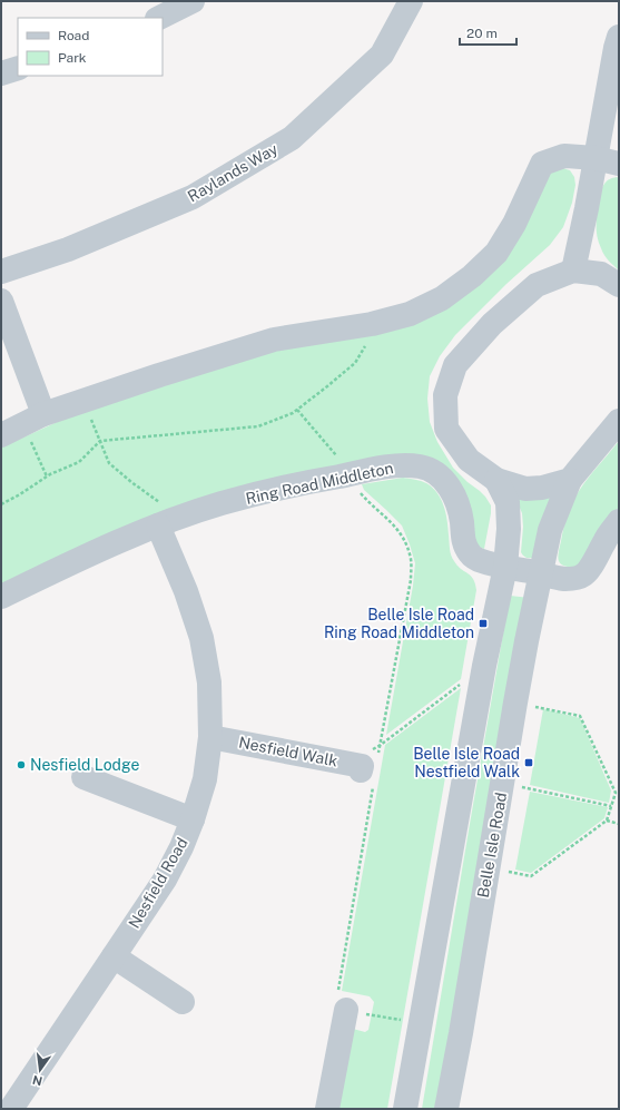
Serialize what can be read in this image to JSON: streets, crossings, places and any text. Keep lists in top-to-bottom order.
{
  "streets": {
    "street": [
      "Raylands Way",
      "Ring Road Middleton",
      "Nesfield Walk",
      "Belle Isle Road",
      "Nesfield Road"
    ]
  },
  "crossings": [
    ["Ring Road Middleton", "Belle Isle Road"],
    ["Ring Road Middleton", "Nesfield Road"],
    ["Nesfield Walk", "Nesfield Road"]
  ],
  "places": {
    "transit": ["Belle Isle Road Ring Road Middleton", "Belle Isle Road Nestfield Walk"],
    "other": ["Nesfield Lodge"]
  },
  "legend": ["Road", "Park"],
  "scale_bar": "20 m",
  "north": "bottom"
}
